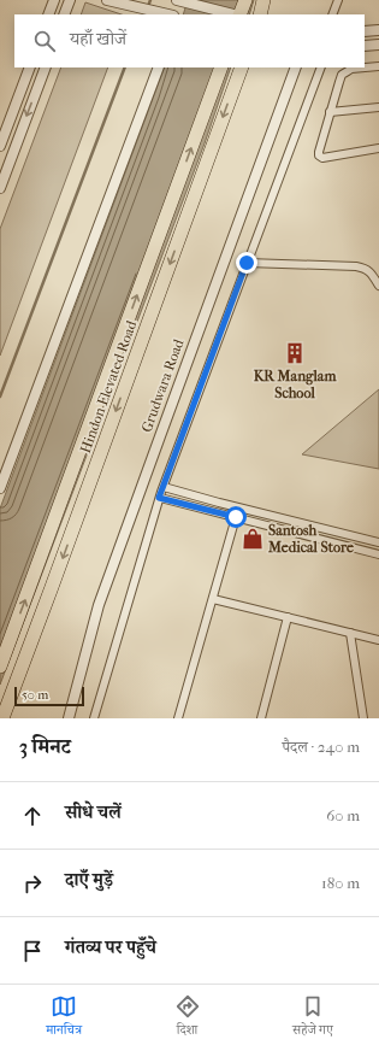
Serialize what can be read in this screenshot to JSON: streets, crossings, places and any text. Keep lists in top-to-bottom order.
{
  "streets": {
    "highway": ["Hindon Elevated Road"],
    "street": ["Grudwara Road"]
  },
  "places": {
    "building": ["KR Manglam School"],
    "shop": ["Santosh Medical Store"]
  },
  "scale_bar": "50 m",
  "page": {
    "search": "यहाँ खोजें",
    "scale": "50 m",
    "heading": ["3 मिनट", "पैदल · 240 m"],
    "list": [
      ["सीधे चलें", "60 m"],
      ["दाएँ मुड़ें", "180 m"],
      "गंतव्य पर पहुँचे"
    ],
    "nav": ["मानचित्र", "दिशा", "सहेजे गए"]
  }
}
